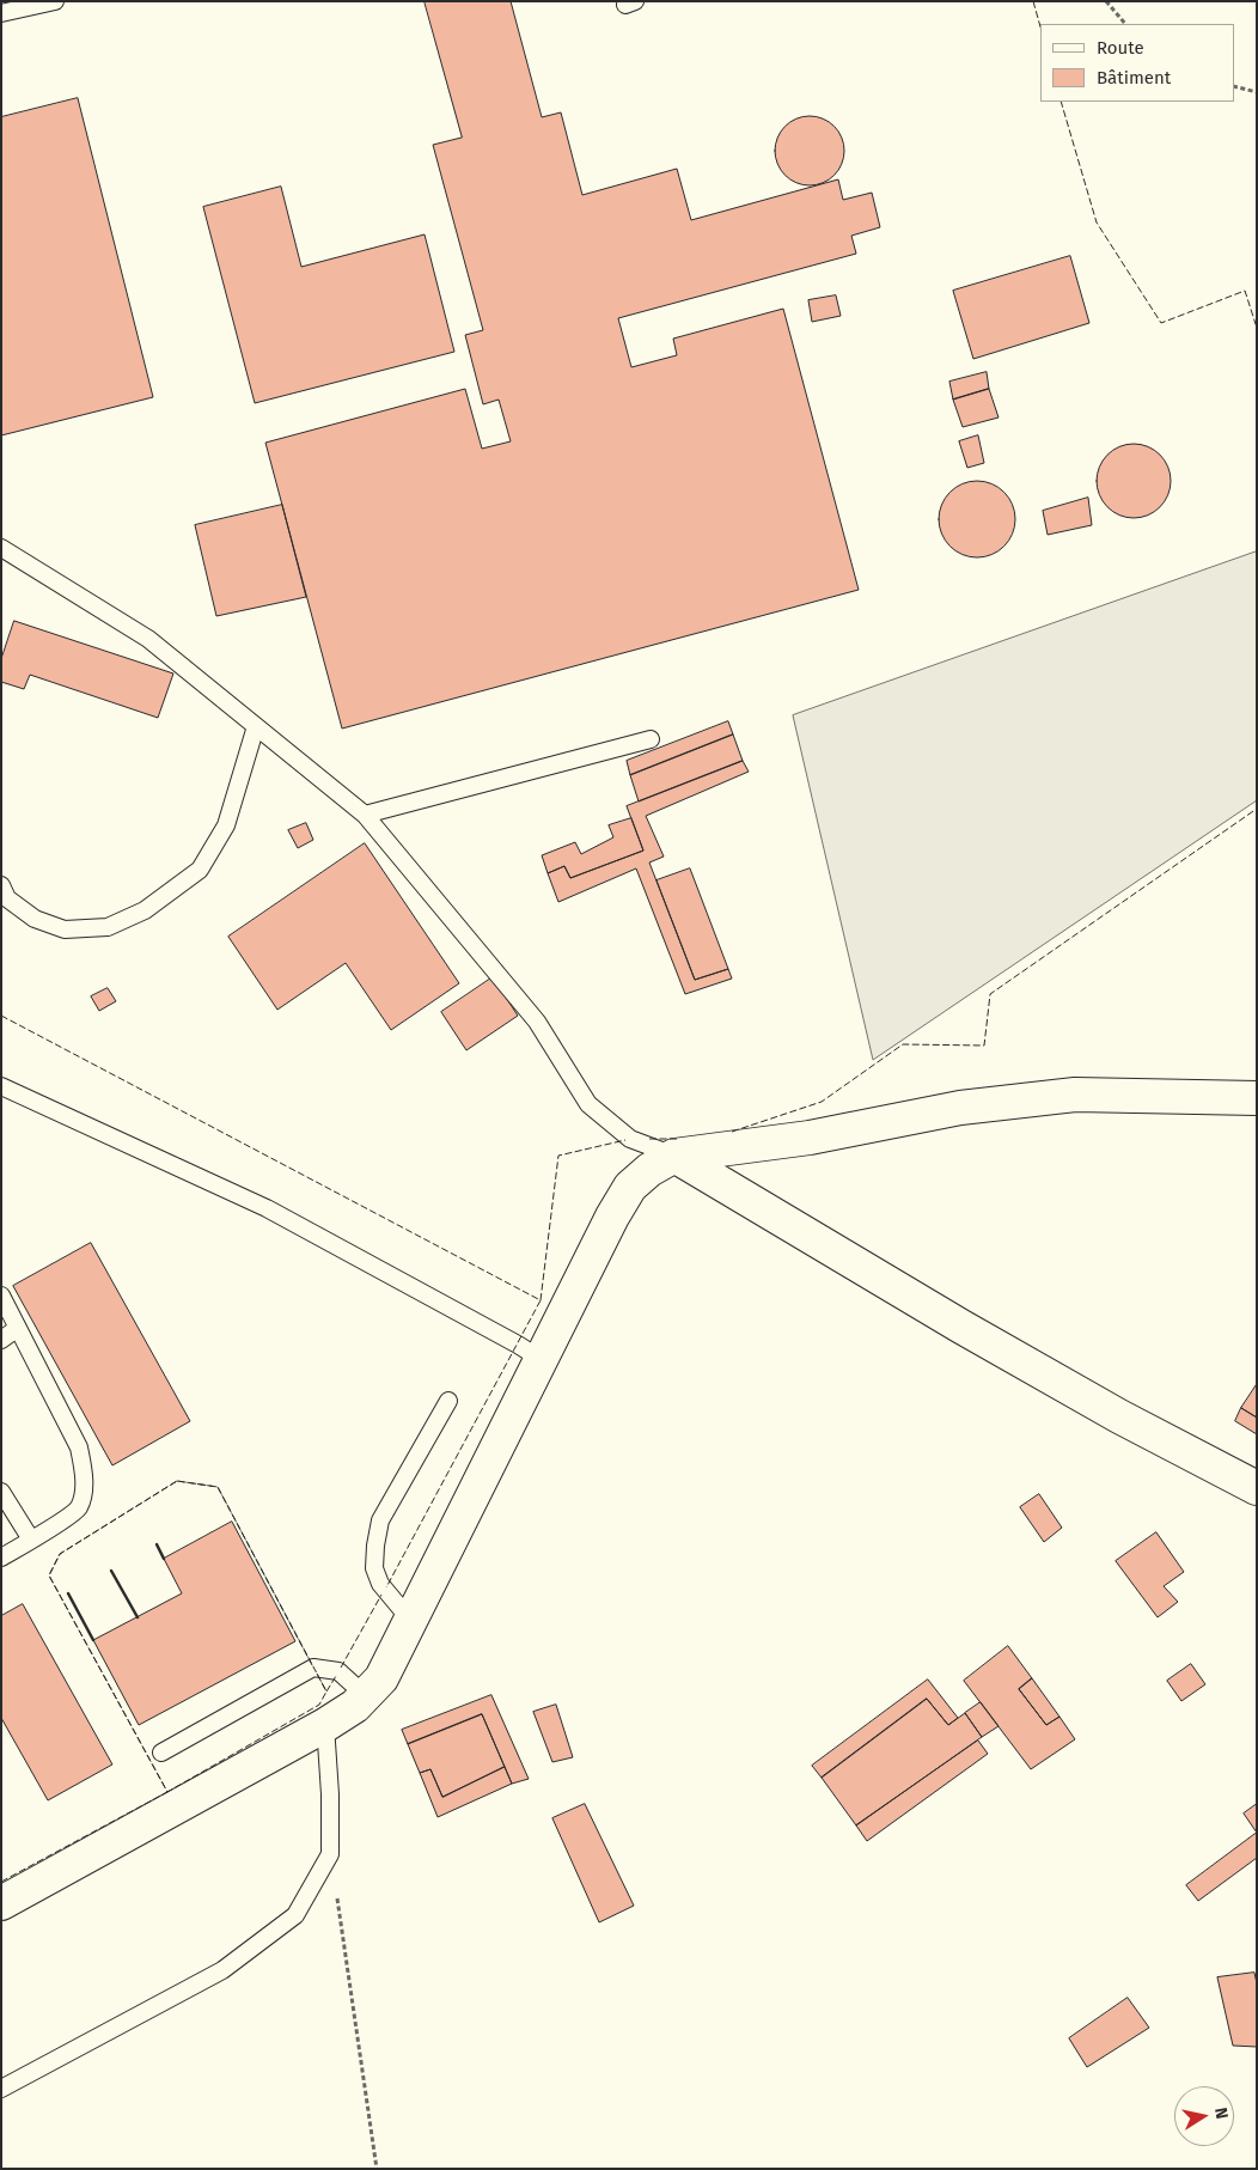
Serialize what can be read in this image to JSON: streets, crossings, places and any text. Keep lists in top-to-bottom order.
{
  "legend": ["Route", "Bâtiment"],
  "north": "right"
}
